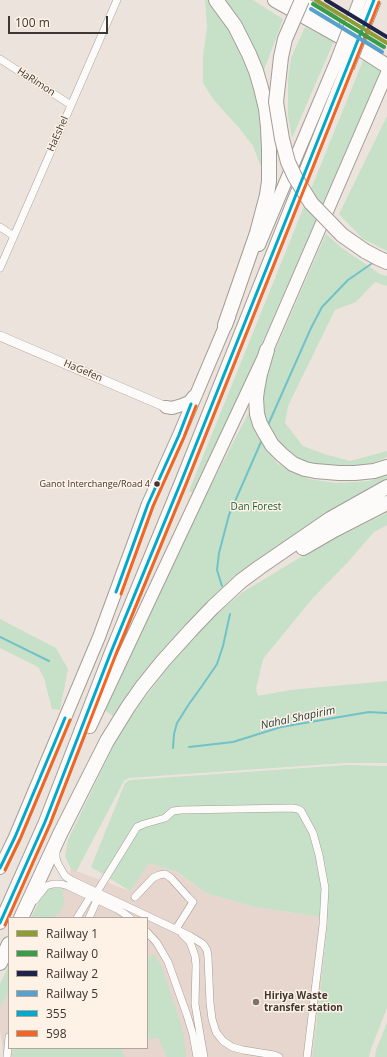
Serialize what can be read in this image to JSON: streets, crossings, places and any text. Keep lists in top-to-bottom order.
{
  "streets": {
    "street": ["HaRimon", "HaEshel", "HaGefen"]
  },
  "crossings": [
    ["HaRimon", "HaEshel"]
  ],
  "water": ["Nahal Shapirim"],
  "parks": ["Dan Forest"],
  "places": ["Ganot Interchange/Road 4", "Hiriya Waste transfer station"],
  "lines": [
    "rail line 1",
    "rail line 2",
    "transit line 355",
    "transit line 598",
    "rail line 0",
    "rail line 5"
  ],
  "legend": [
    "Railway 1",
    "Railway 0",
    "Railway 2",
    "Railway 5",
    "355",
    "598"
  ],
  "scale_bar": "100 m"
}
